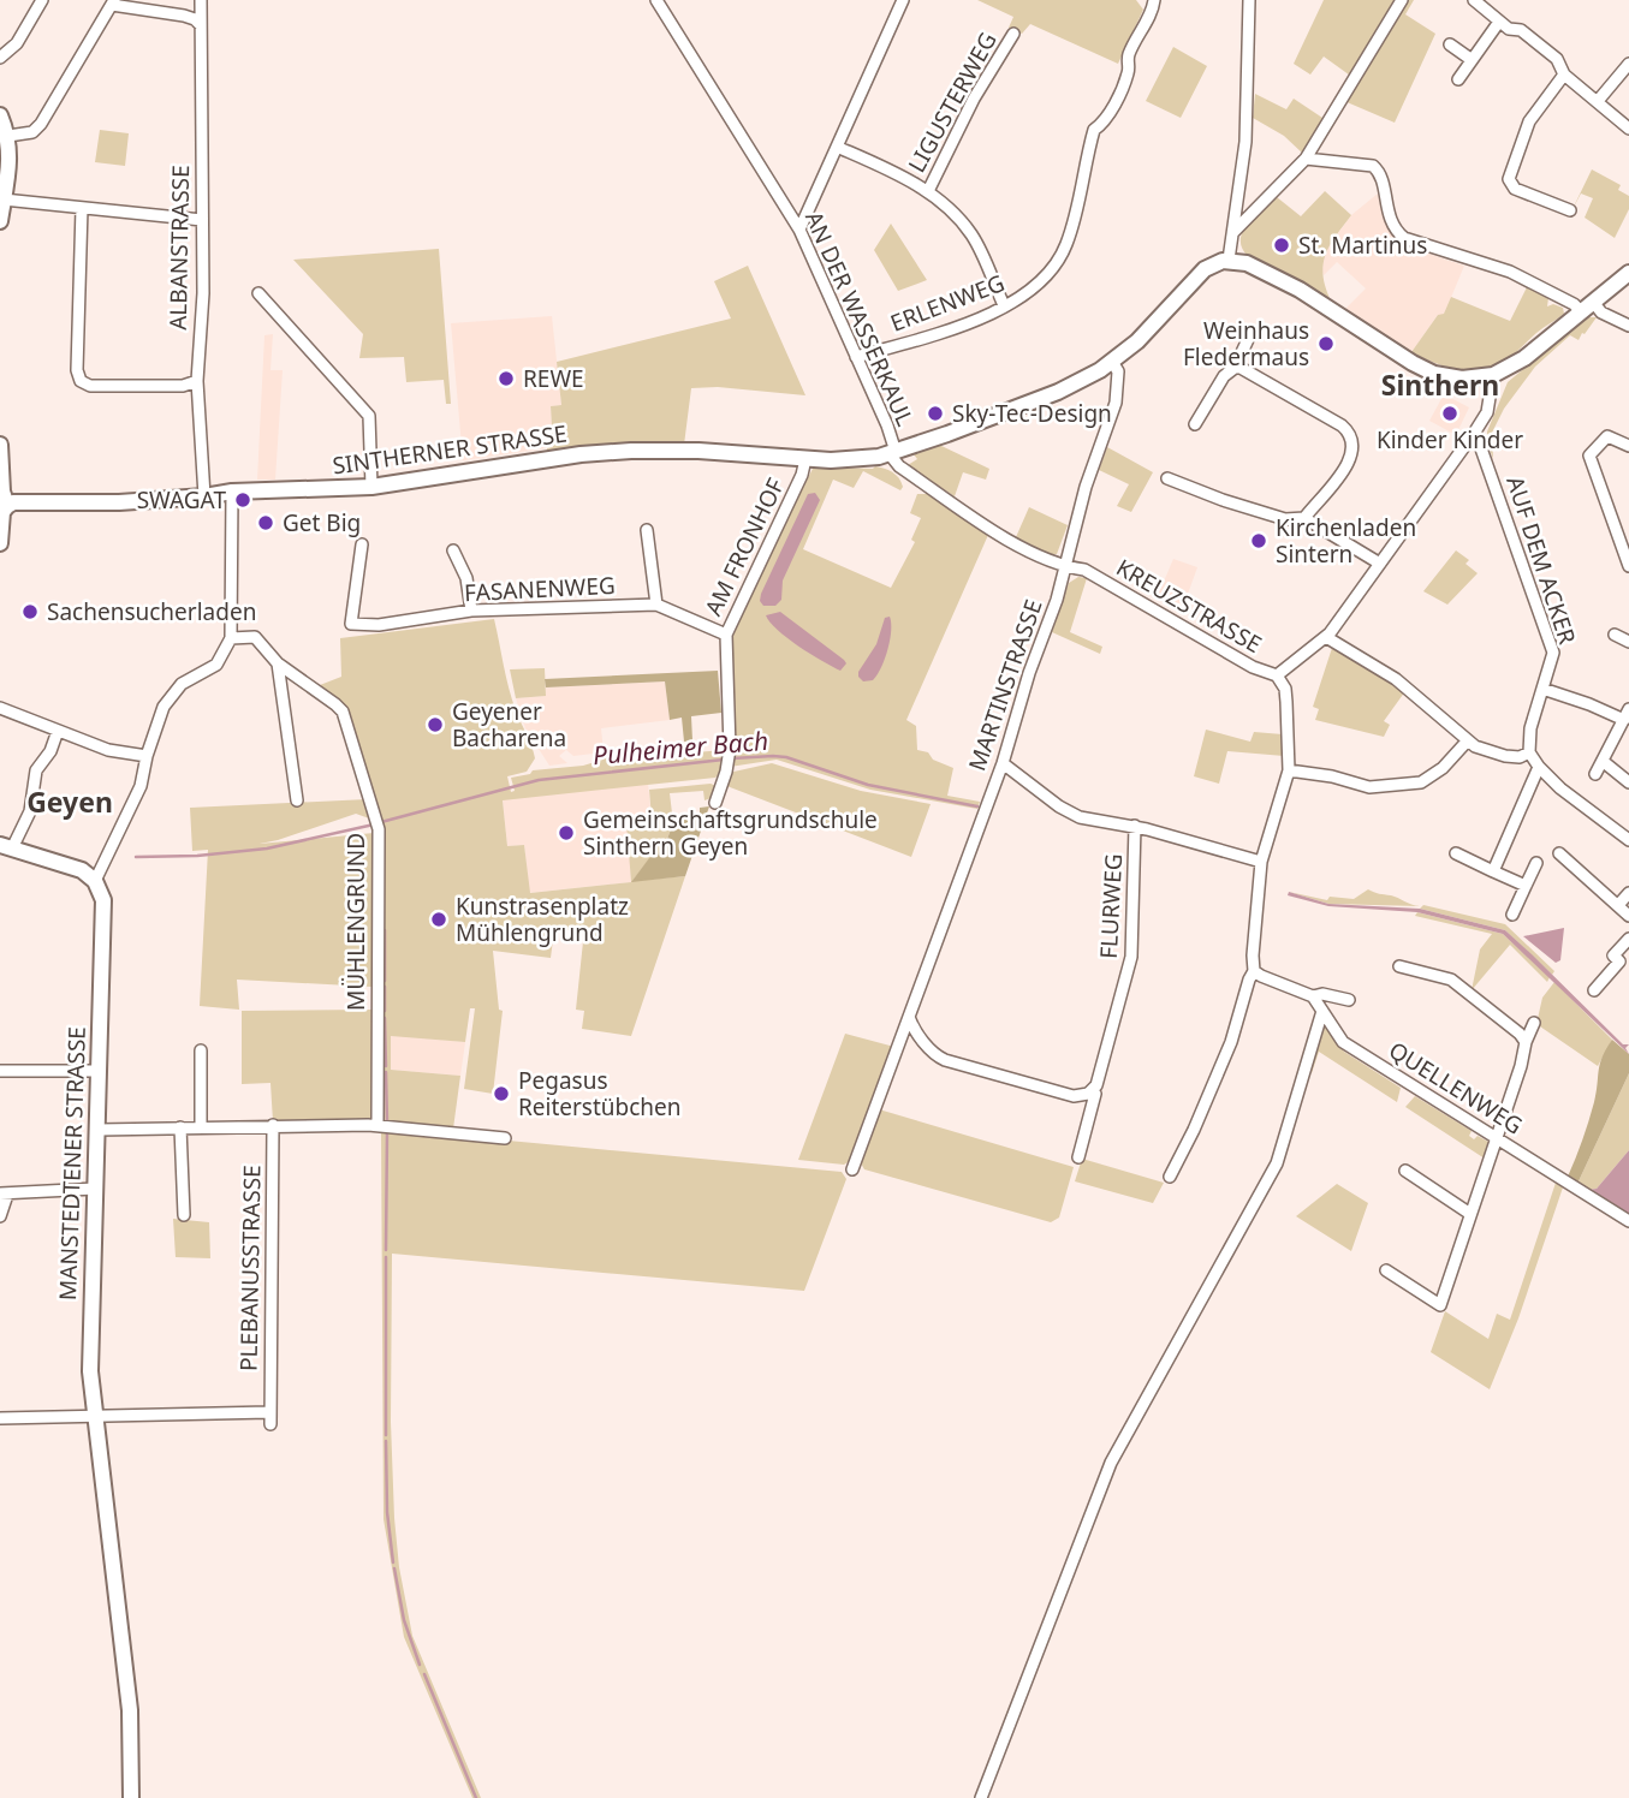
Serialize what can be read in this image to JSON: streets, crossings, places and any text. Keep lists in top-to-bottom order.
{
  "streets": {
    "street": [
      "LIGUSTERWEG",
      "ALBANSTRASSE",
      "ERLENWEG",
      "AN DER WASSERKAUL",
      "SINTHERNER STRASSE",
      "AM FRONHOF",
      "AUF DEM ACKER",
      "FASANENWEG",
      "KREUZSTRASSE",
      "MARTINSTRASSE",
      "FLURWEG",
      "MÜHLENGRUND",
      "QUELLENWEG",
      "MANSTEDTENER STRASSE",
      "PLEBANUSSTRASSE"
    ]
  },
  "crossings": [
    ["ALBANSTRASSE", "SINTHERNER STRASSE"],
    ["ERLENWEG", "AN DER WASSERKAUL"],
    ["AN DER WASSERKAUL", "SINTHERNER STRASSE"],
    ["AN DER WASSERKAUL", "KREUZSTRASSE"],
    ["SINTHERNER STRASSE", "AM FRONHOF"],
    ["SINTHERNER STRASSE", "KREUZSTRASSE"],
    ["SINTHERNER STRASSE", "MARTINSTRASSE"],
    ["AM FRONHOF", "FASANENWEG"],
    ["AUF DEM ACKER", "KREUZSTRASSE"],
    ["KREUZSTRASSE", "MARTINSTRASSE"],
    ["MANSTEDTENER STRASSE", "PLEBANUSSTRASSE"]
  ],
  "districts": ["Sinthern", "Geyen"],
  "water": ["Pulheimer Bach"],
  "places": [
    "St. Martinus",
    "Weinhaus Fledermaus",
    "REWE",
    "Sky-Tec-Design",
    "Kinder Kinder",
    "SWAGAT",
    "Get Big",
    "Kirchenladen Sintern",
    "Sachensucherladen",
    "Geyener Bacharena",
    "Gemeinschaftsgrundschule Sinthern Geyen",
    "Kunstrasenplatz Mühlengrund",
    "Pegasus Reiterstübchen"
  ]
}
